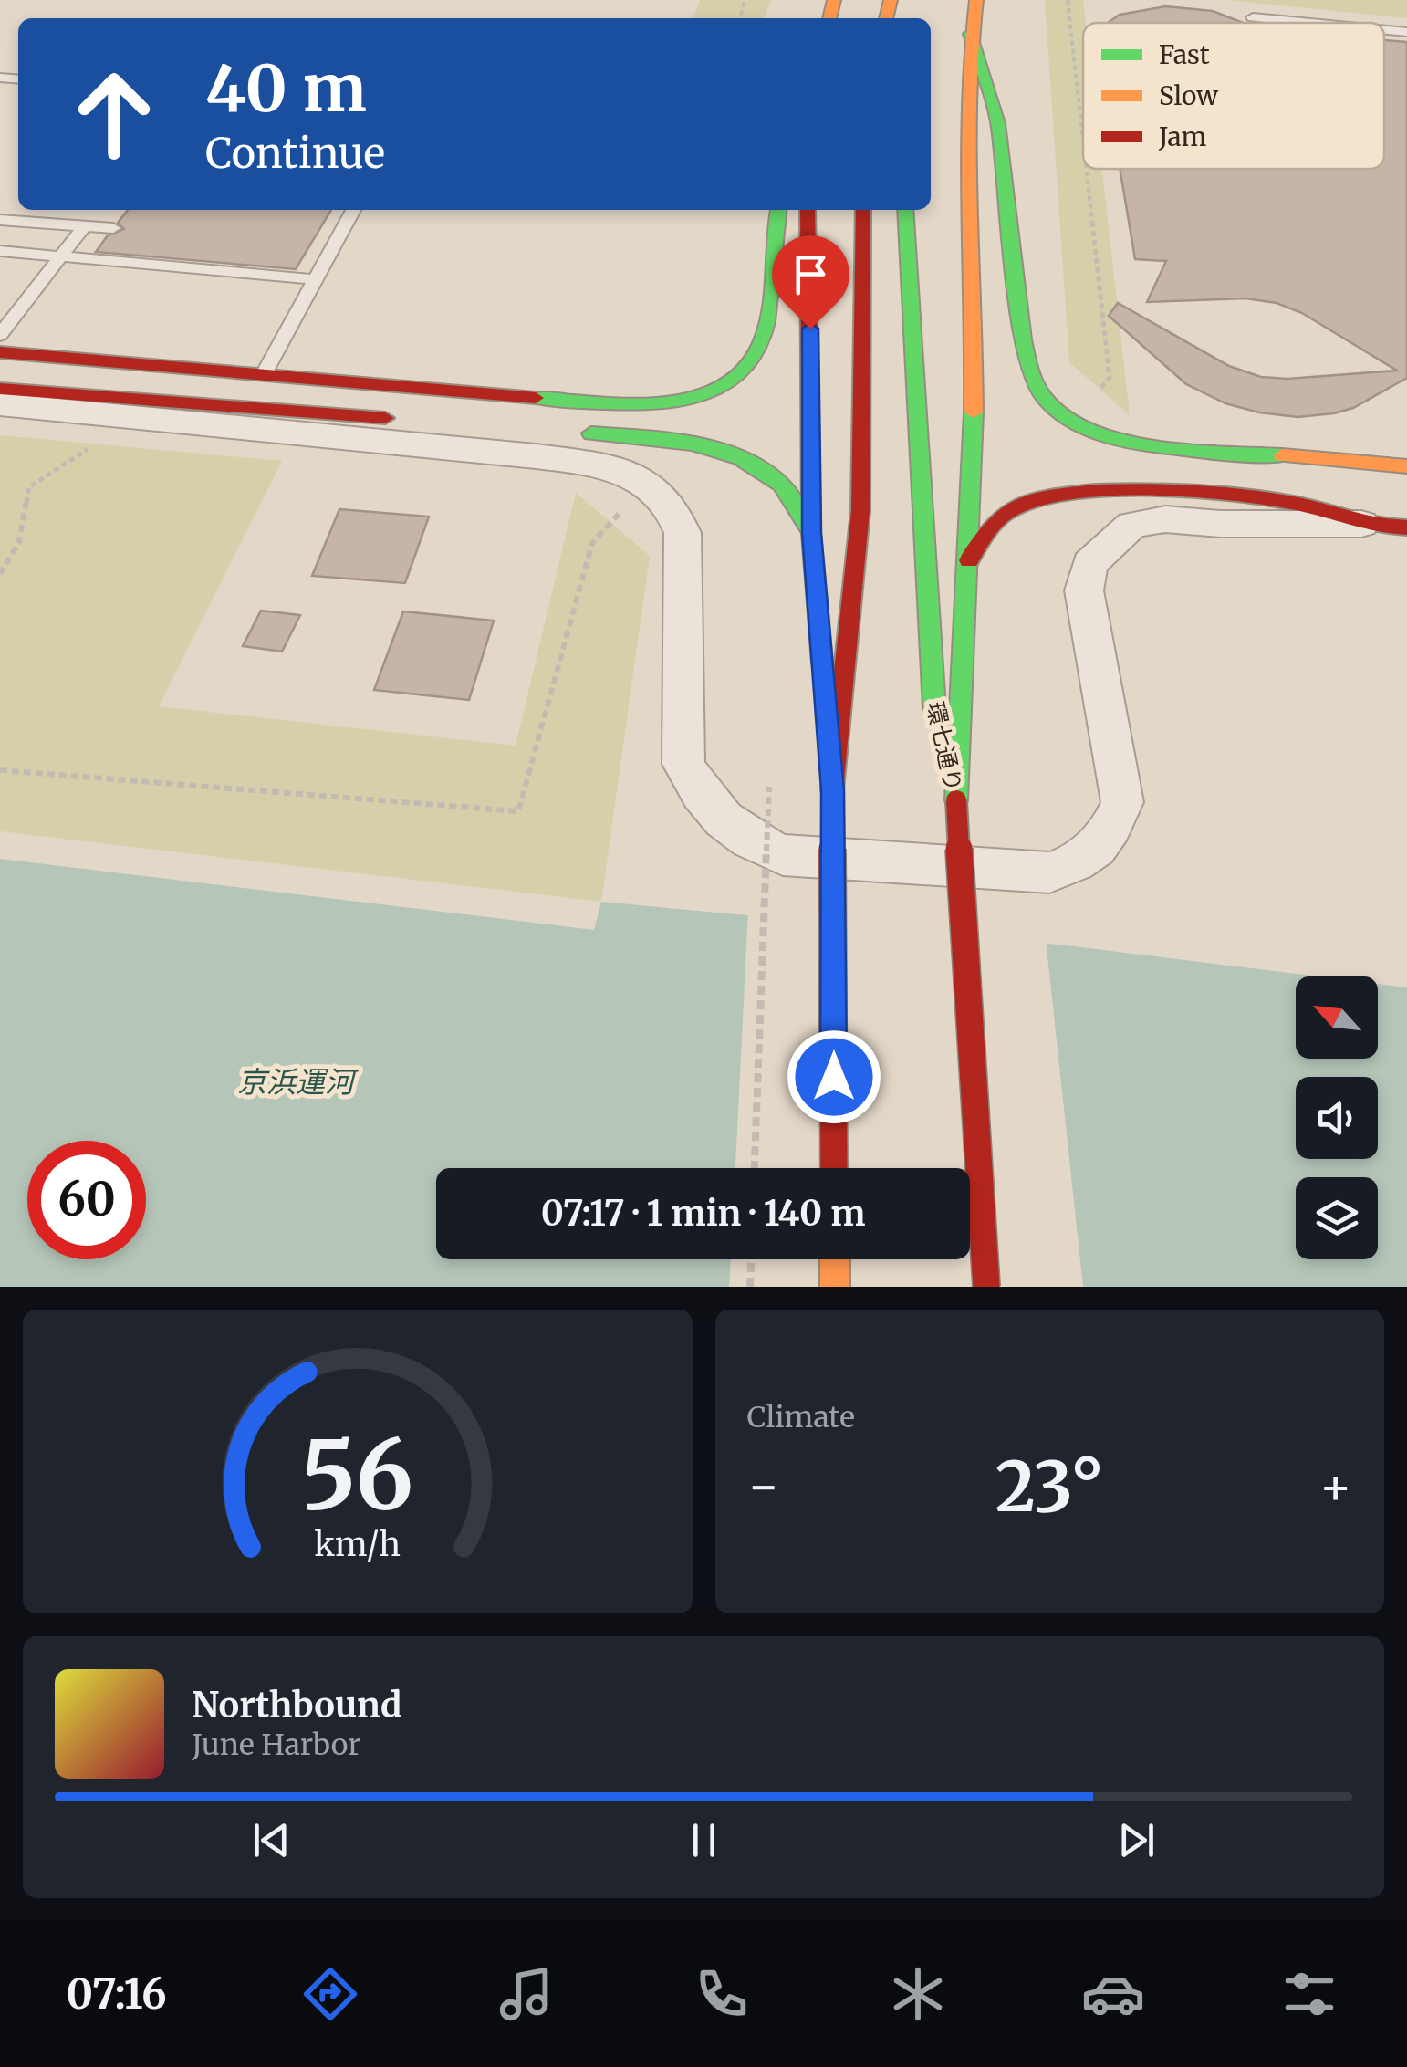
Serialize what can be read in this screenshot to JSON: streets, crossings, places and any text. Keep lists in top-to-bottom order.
{
  "streets": {
    "main road": ["環七通り"]
  },
  "water": ["京浜運河"],
  "legend": ["Fast", "Slow", "Jam"],
  "north": "top left",
  "page": {
    "turn": ["40 m", "Continue"],
    "limit": "60",
    "trip": "07:17 · 1 min · 140 m",
    "tile": "Climate",
    "heat": ["−", "23°", "+"],
    "song": ["Northbound", "June Harbor"],
    "tabs": "07:16",
    "gauge": ["56", "km/h"]
  }
}
